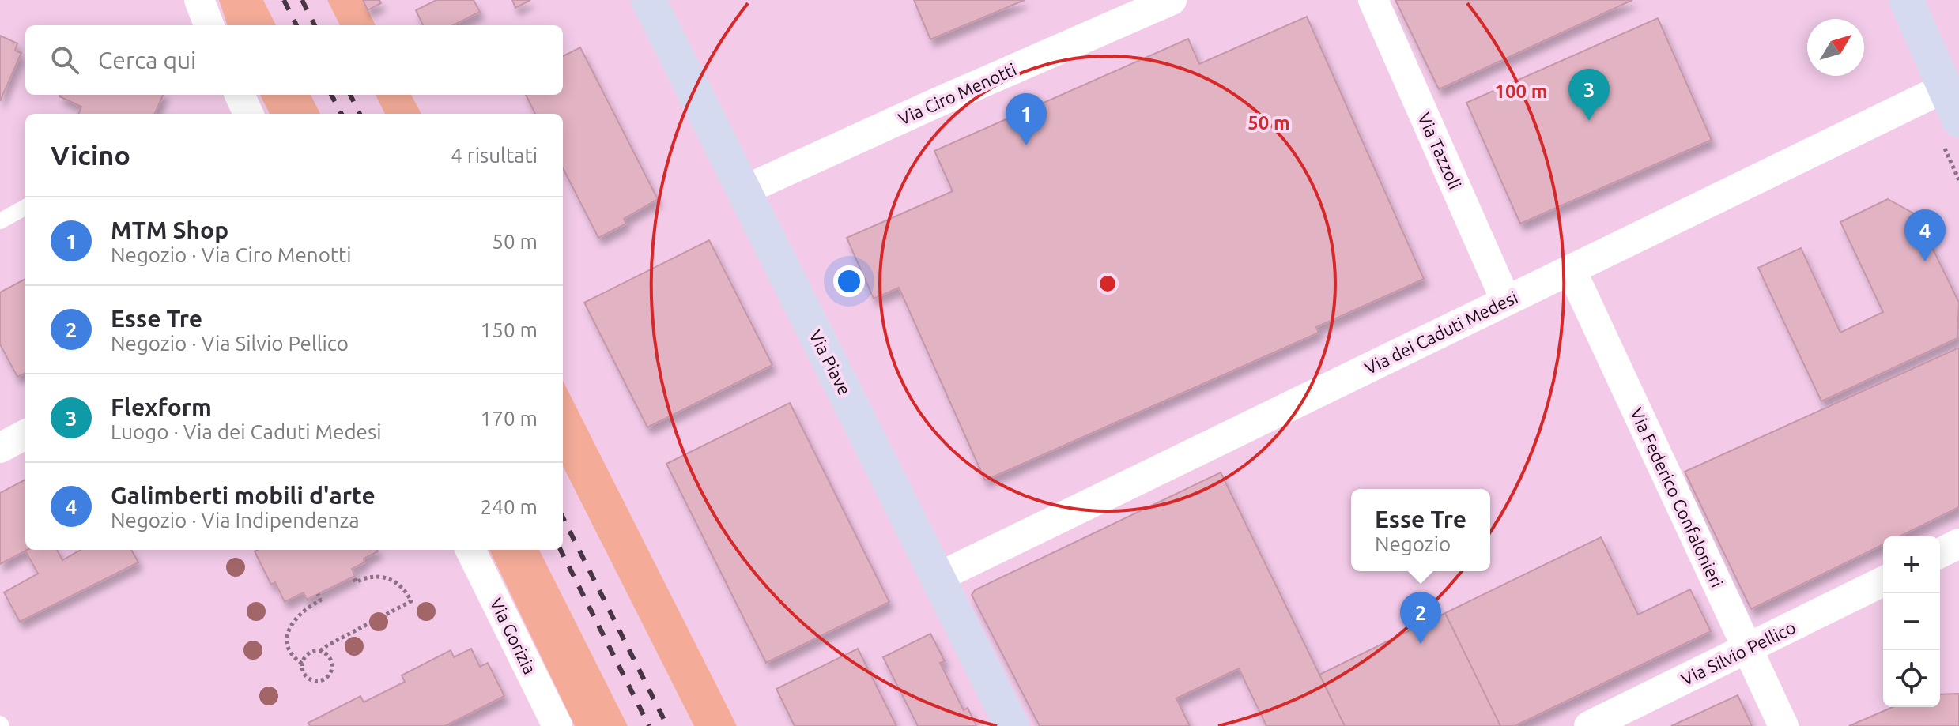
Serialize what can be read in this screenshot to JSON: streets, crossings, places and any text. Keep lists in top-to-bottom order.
{
  "streets": {
    "street": [
      "Via Ciro Menotti",
      "Via Tazzoli",
      "Via dei Caduti Medesi",
      "Via Piave",
      "Via Federico Confalonieri",
      "Via Gorizia",
      "Via Silvio Pellico"
    ]
  },
  "crossings": [
    ["Via Ciro Menotti", "Via Piave"],
    ["Via Tazzoli", "Via dei Caduti Medesi"],
    ["Via dei Caduti Medesi", "Via Piave"],
    ["Via dei Caduti Medesi", "Via Federico Confalonieri"],
    ["Via Federico Confalonieri", "Via Silvio Pellico"]
  ],
  "north": "top right",
  "page": {
    "search": "Cerca qui",
    "pins": [
      "3",
      "1",
      "4",
      "2"
    ],
    "heading": ["Vicino", "4 risultati"],
    "list": [
      {
        "mark": "1",
        "name": "MTM Shop",
        "note": "Negozio · Via Ciro Menotti",
        "value": "50 m"
      },
      {
        "mark": "2",
        "name": "Esse Tre",
        "note": "Negozio · Via Silvio Pellico",
        "value": "150 m"
      },
      {
        "mark": "3",
        "name": "Flexform",
        "note": "Luogo · Via dei Caduti Medesi",
        "value": "170 m"
      },
      {
        "mark": "4",
        "name": "Galimberti mobili d'arte",
        "note": "Negozio · Via Indipendenza",
        "value": "240 m"
      }
    ],
    "popup": ["Esse Tre", "Negozio"],
    "map_buttons": ["+", "−"]
  },
  "rings": ["100 m", "50 m"]
}
